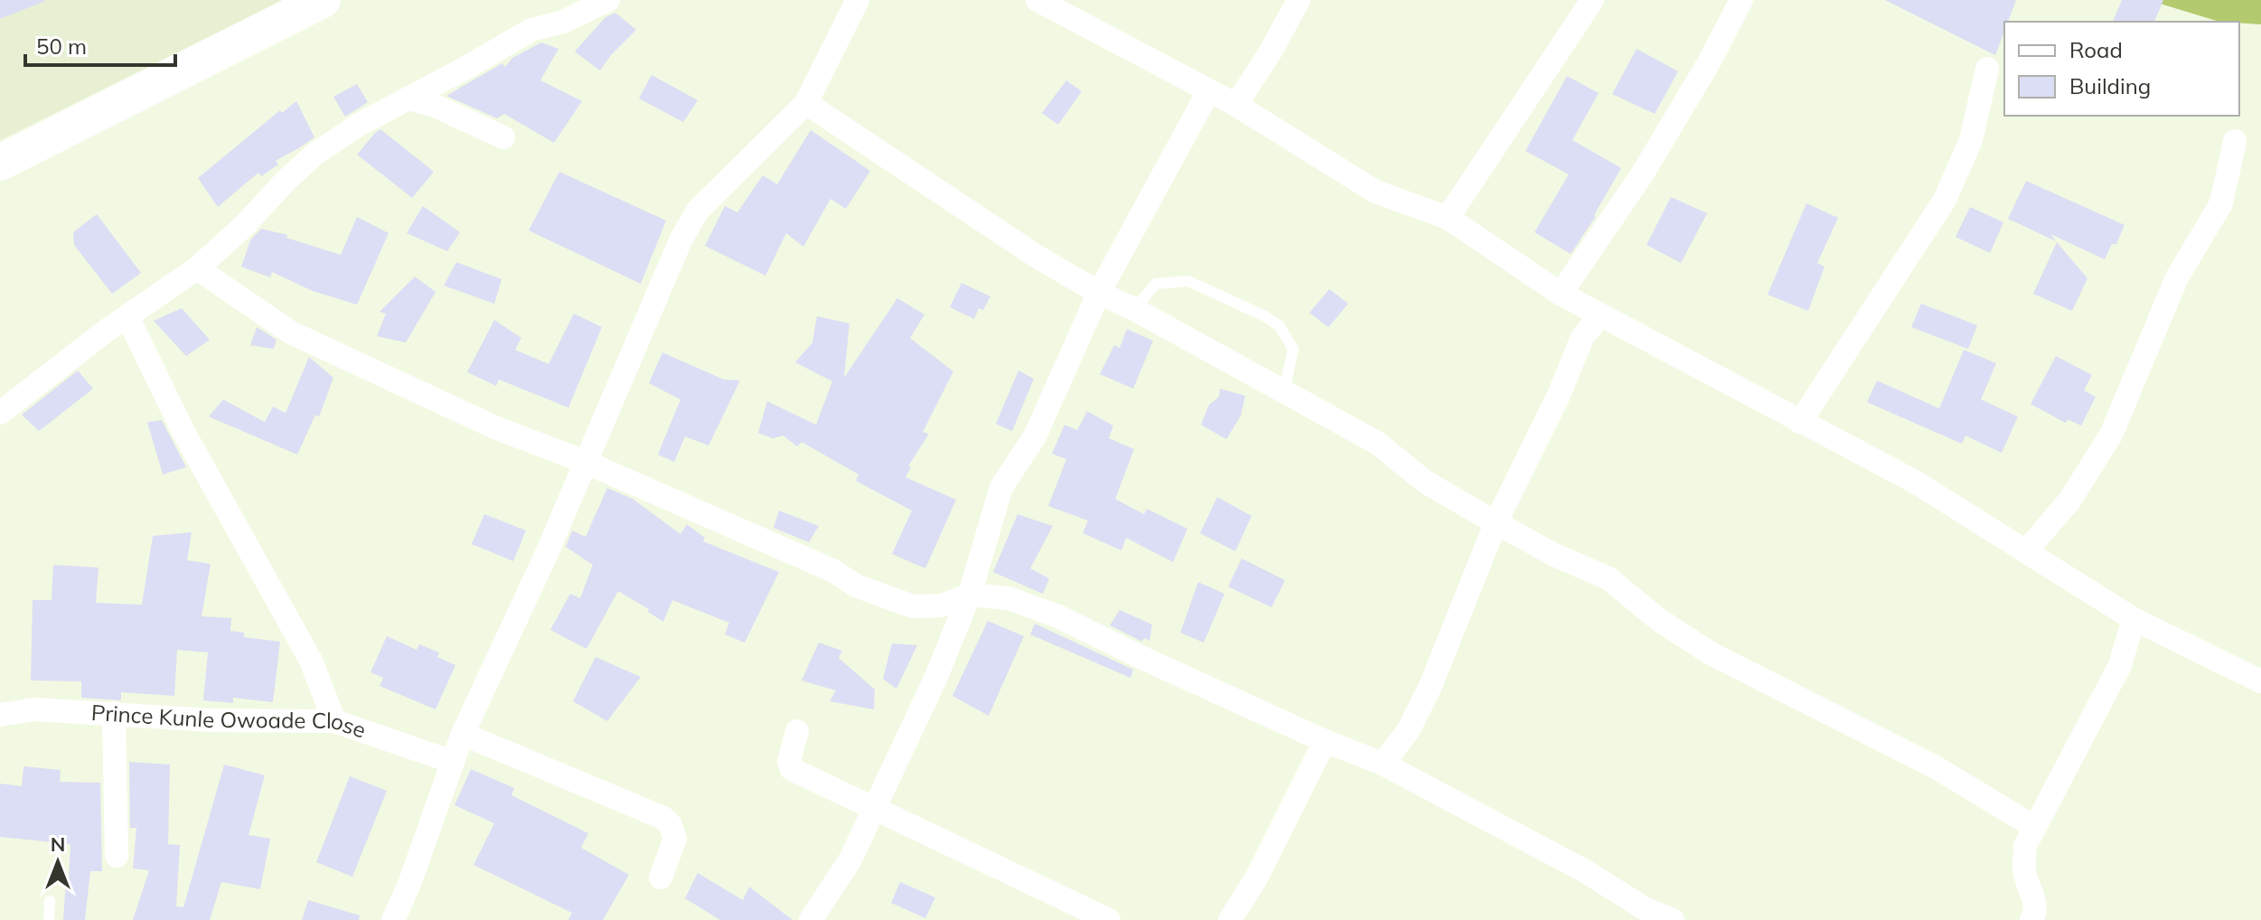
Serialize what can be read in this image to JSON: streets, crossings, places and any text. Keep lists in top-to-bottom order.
{
  "streets": {
    "street": ["Prince Kunle Owoade Close"]
  },
  "legend": ["Road", "Building"],
  "scale_bar": "50 m",
  "north": "top"
}
